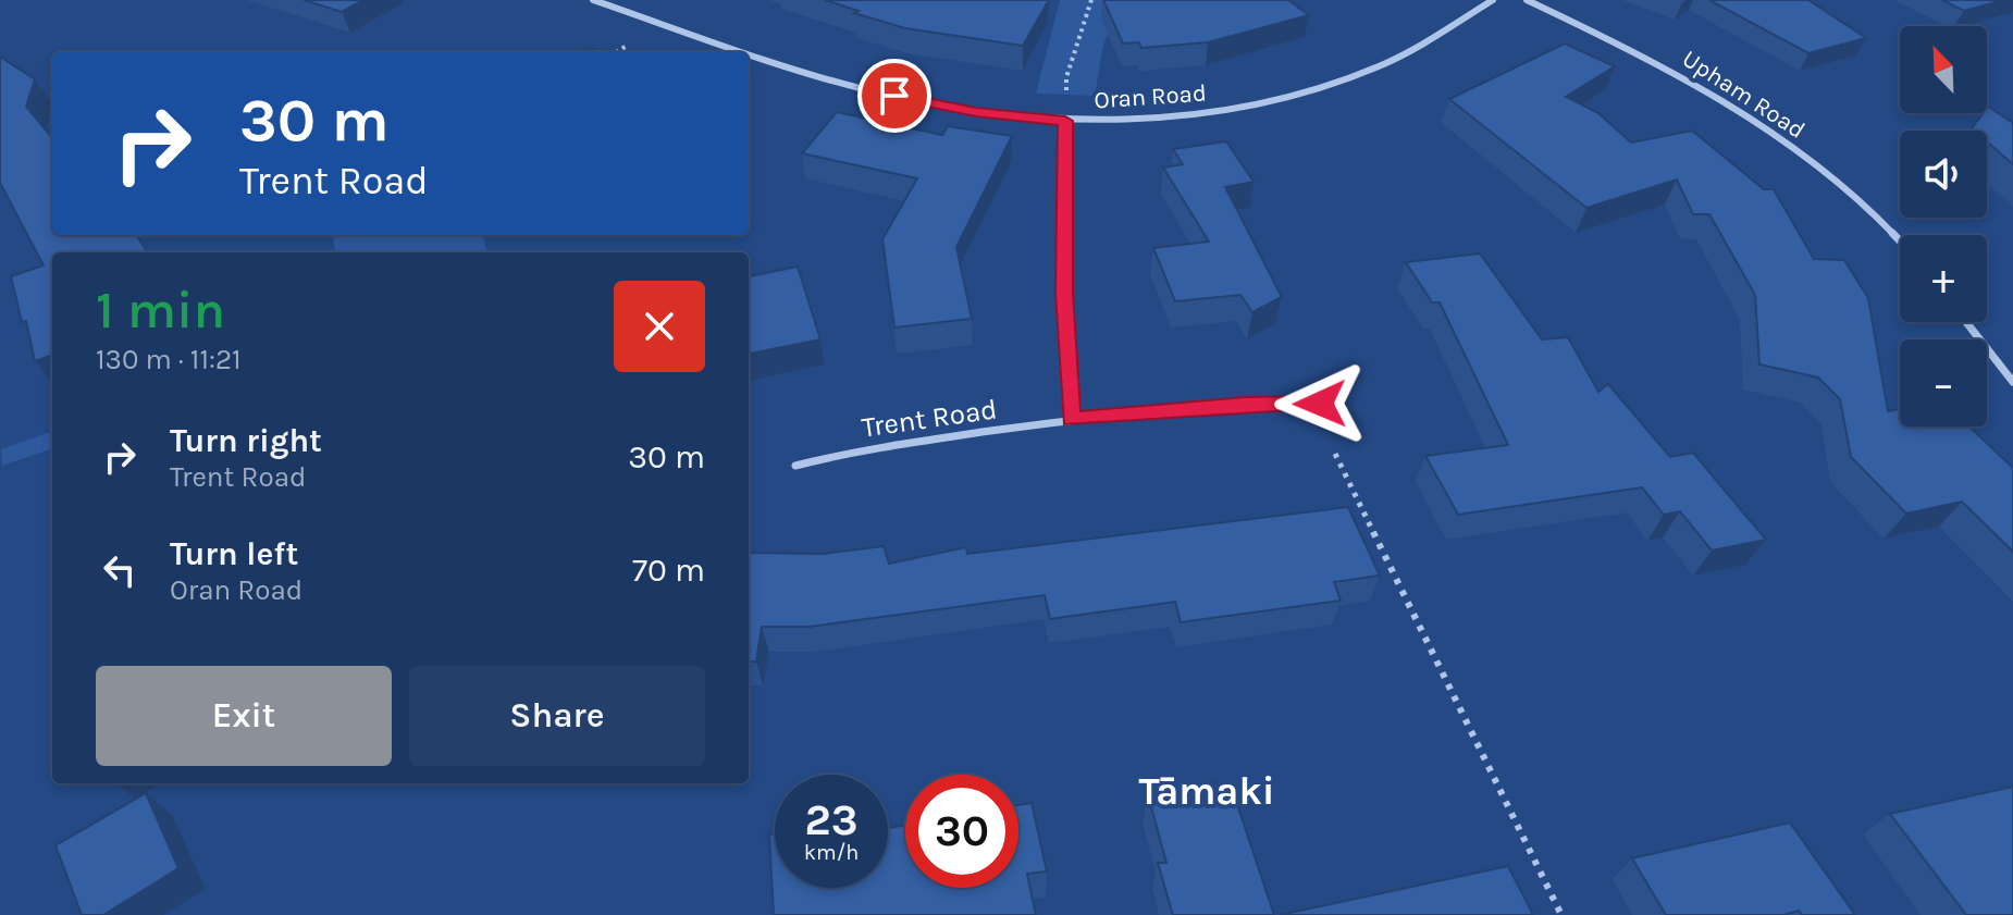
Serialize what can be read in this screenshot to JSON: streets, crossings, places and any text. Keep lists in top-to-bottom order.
{
  "streets": {
    "street": ["Upham Road", "Oran Road", "Trent Road"]
  },
  "districts": ["Tāmaki"],
  "north": "top left",
  "page": {
    "map_buttons": ["+", "−"],
    "turn": ["30 m", "Trent Road"],
    "heading": ["1 min", "130 m · 11:21"],
    "list": [
      {
        "name": "Turn right",
        "note": "Trent Road",
        "value": "30 m"
      },
      {
        "name": "Turn left",
        "note": "Oran Road",
        "value": "70 m"
      }
    ],
    "buttons": ["Exit", "Share"],
    "speed": "23 km/h",
    "limit": "30"
  }
}
